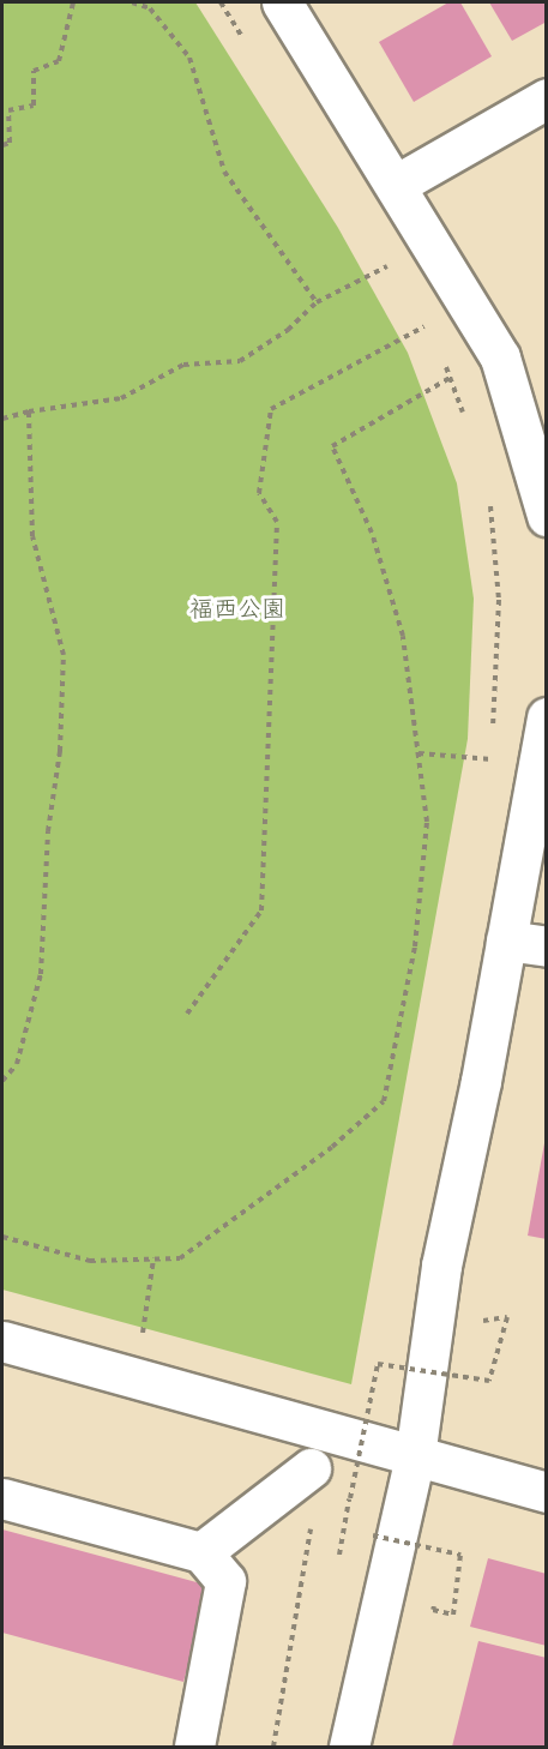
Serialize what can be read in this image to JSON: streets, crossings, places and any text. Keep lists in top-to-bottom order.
{
  "parks": ["福西公園"]
}
